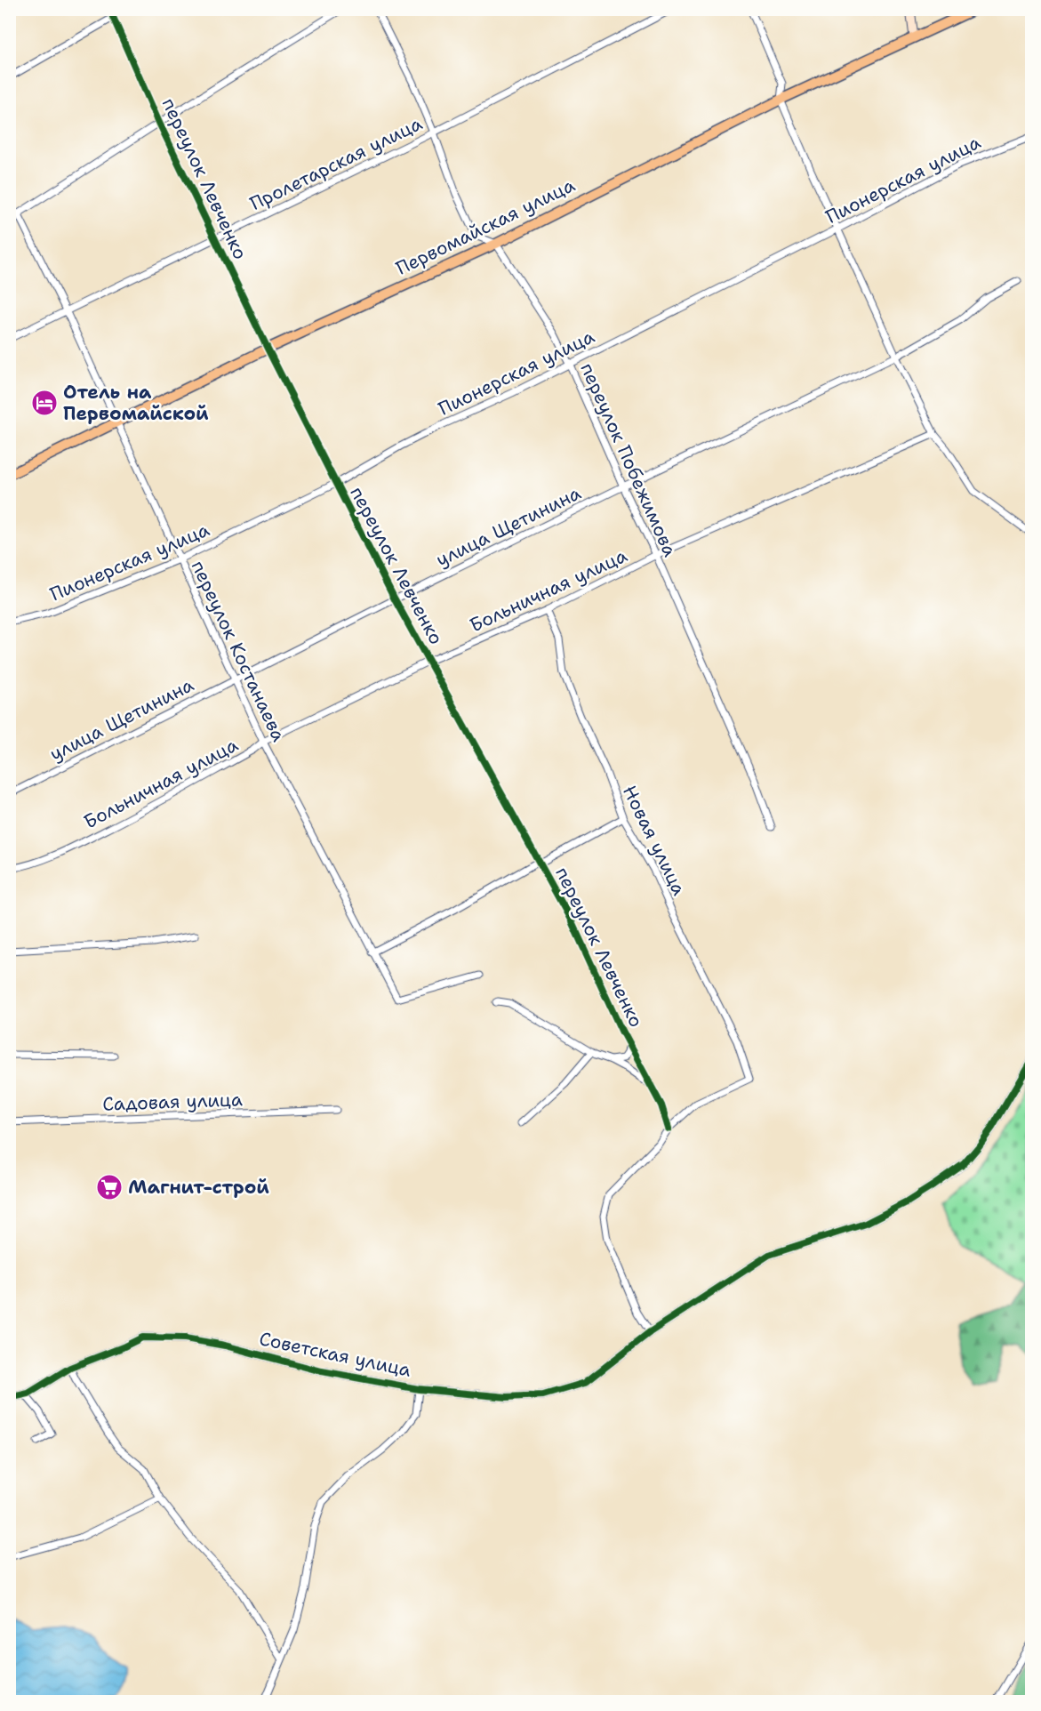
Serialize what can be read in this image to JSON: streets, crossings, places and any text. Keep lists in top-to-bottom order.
{
  "streets": {
    "main road": ["Первомайская улица"],
    "street": [
      "Пролетарская улица",
      "переулок Левченко",
      "Пионерская улица",
      "переулок Побежимова",
      "улица Щетинина",
      "Больничная улица",
      "переулок Костанаева",
      "Новая улица",
      "Садовая улица",
      "Советская улица"
    ]
  },
  "crossings": [
    ["Пролетарская улица", "переулок Левченко"],
    ["Пролетарская улица", "переулок Побежимова"],
    ["Пролетарская улица", "переулок Костанаева"],
    ["переулок Левченко", "Пионерская улица"],
    ["переулок Левченко", "Первомайская улица"],
    ["переулок Левченко", "улица Щетинина"],
    ["переулок Левченко", "Больничная улица"],
    ["переулок Левченко", "Новая улица"],
    ["Пионерская улица", "переулок Побежимова"],
    ["Пионерская улица", "переулок Костанаева"],
    ["Первомайская улица", "переулок Побежимова"],
    ["Первомайская улица", "переулок Костанаева"],
    ["переулок Побежимова", "улица Щетинина"],
    ["переулок Побежимова", "Больничная улица"],
    ["улица Щетинина", "переулок Костанаева"],
    ["Больничная улица", "переулок Костанаева"],
    ["Больничная улица", "Новая улица"]
  ],
  "places": {
    "hotel": ["Отель на Первомайской"],
    "supermarket": ["Магнит-строй"]
  }
}
